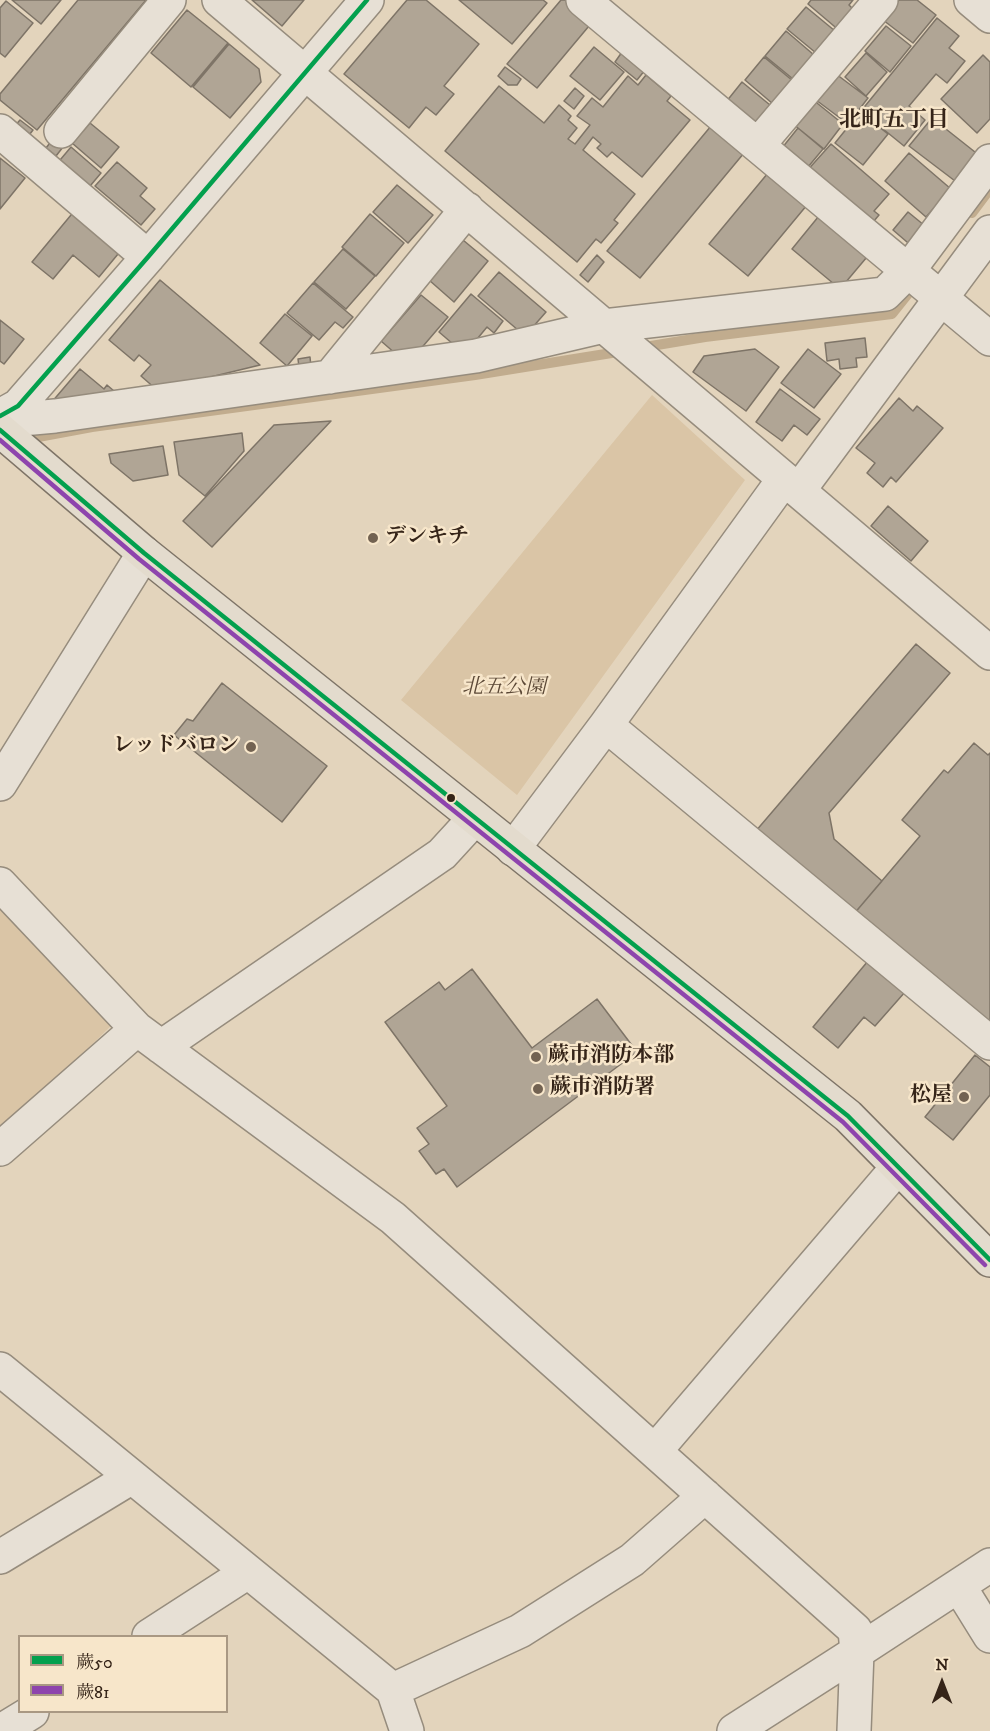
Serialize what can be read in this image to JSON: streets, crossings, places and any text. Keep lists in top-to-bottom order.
{
  "districts": ["北町五丁目"],
  "parks": ["北五公園"],
  "places": [
    "デンキチ",
    "レッドバロン",
    "蕨市消防本部",
    "蕨市消防署",
    "松屋"
  ],
  "lines": ["transit line 蕨50", "transit line 蕨81"],
  "legend": ["蕨50", "蕨81"],
  "north": "top"
}
